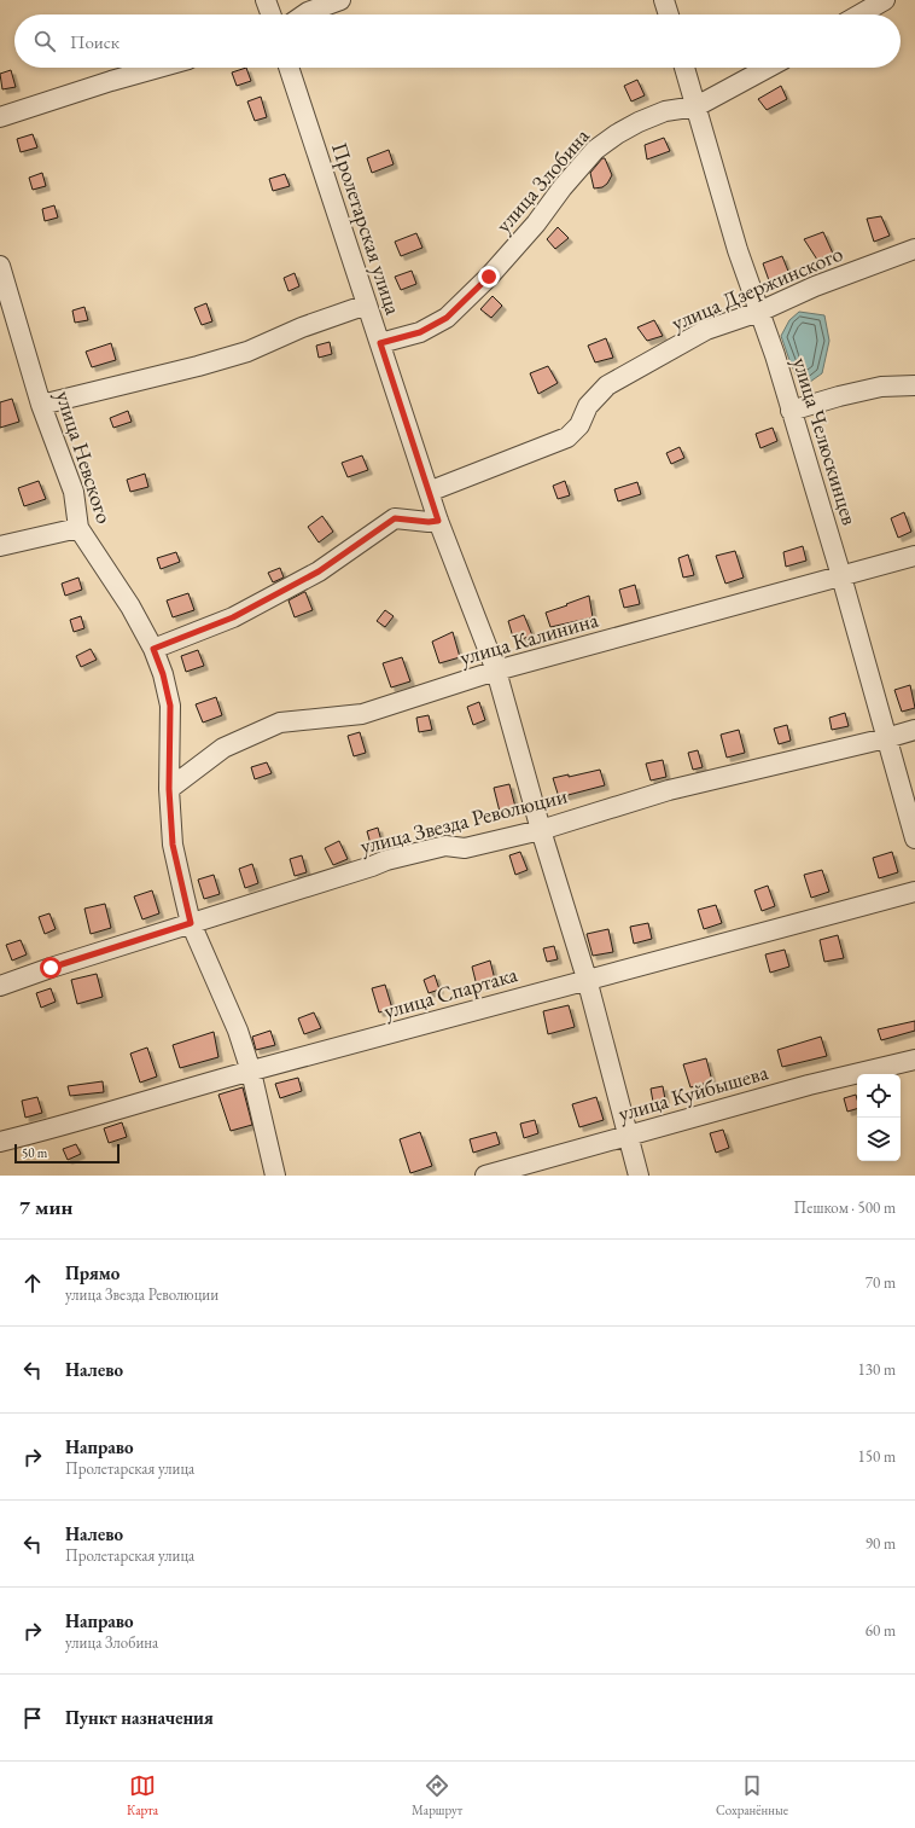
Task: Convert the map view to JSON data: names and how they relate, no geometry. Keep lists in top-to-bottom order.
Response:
{
  "streets": {
    "street": [
      "улица Злобина",
      "Пролетарская улица",
      "улица Дзержинского",
      "улица Челюскинцев",
      "улица Невского",
      "улица Калинина",
      "улица Звезда Революции",
      "улица Спартака",
      "улица Куйбышева"
    ]
  },
  "crossings": [
    ["улица Злобина", "Пролетарская улица"],
    ["улица Злобина", "улица Челюскинцев"],
    ["Пролетарская улица", "улица Дзержинского"],
    ["Пролетарская улица", "улица Калинина"],
    ["Пролетарская улица", "улица Звезда Революции"],
    ["Пролетарская улица", "улица Спартака"],
    ["Пролетарская улица", "улица Куйбышева"],
    ["улица Дзержинского", "улица Челюскинцев"],
    ["улица Челюскинцев", "улица Калинина"],
    ["улица Челюскинцев", "улица Звезда Революции"],
    ["улица Невского", "улица Калинина"],
    ["улица Невского", "улица Звезда Революции"],
    ["улица Невского", "улица Спартака"]
  ],
  "scale_bar": "50 m",
  "page": {
    "search": "Поиск",
    "scale": "50 m",
    "heading": ["7 мин", "Пешком · 500 m"],
    "list": [
      ["Прямо", "улица Звезда Революции", "70 m"],
      ["Налево", "130 m"],
      ["Направо", "Пролетарская улица", "150 m"],
      ["Налево", "Пролетарская улица", "90 m"],
      ["Направо", "улица Злобина", "60 m"],
      "Пункт назначения"
    ],
    "nav": ["Карта", "Маршрут", "Сохранённые"]
  }
}
